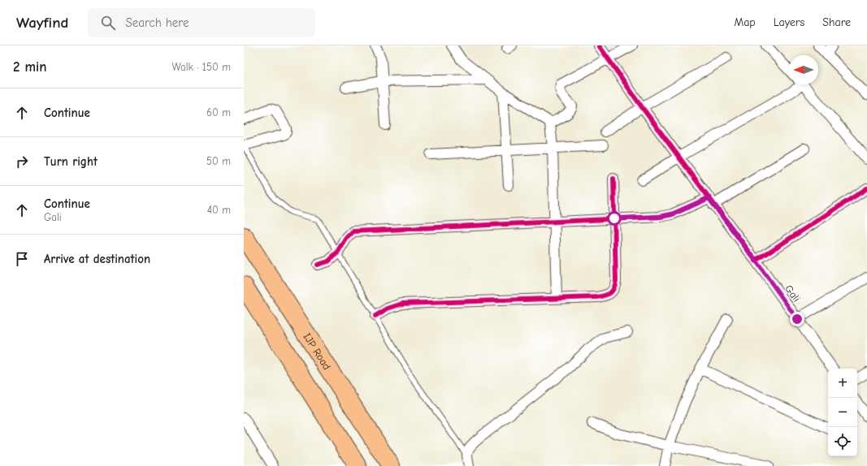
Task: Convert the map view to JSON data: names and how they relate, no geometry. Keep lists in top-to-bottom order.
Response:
{
  "streets": {
    "highway": ["IJP Road"],
    "street": ["Gali"]
  },
  "north": "left",
  "page": {
    "header": "Wayfind",
    "search": "Search here",
    "nav": ["Map", "Layers", "Share"],
    "heading": ["2 min", "Walk · 150 m"],
    "list": [
      ["Continue", "60 m"],
      ["Turn right", "50 m"],
      ["Continue", "Gali", "40 m"],
      "Arrive at destination"
    ],
    "map_buttons": ["+", "−"]
  }
}
